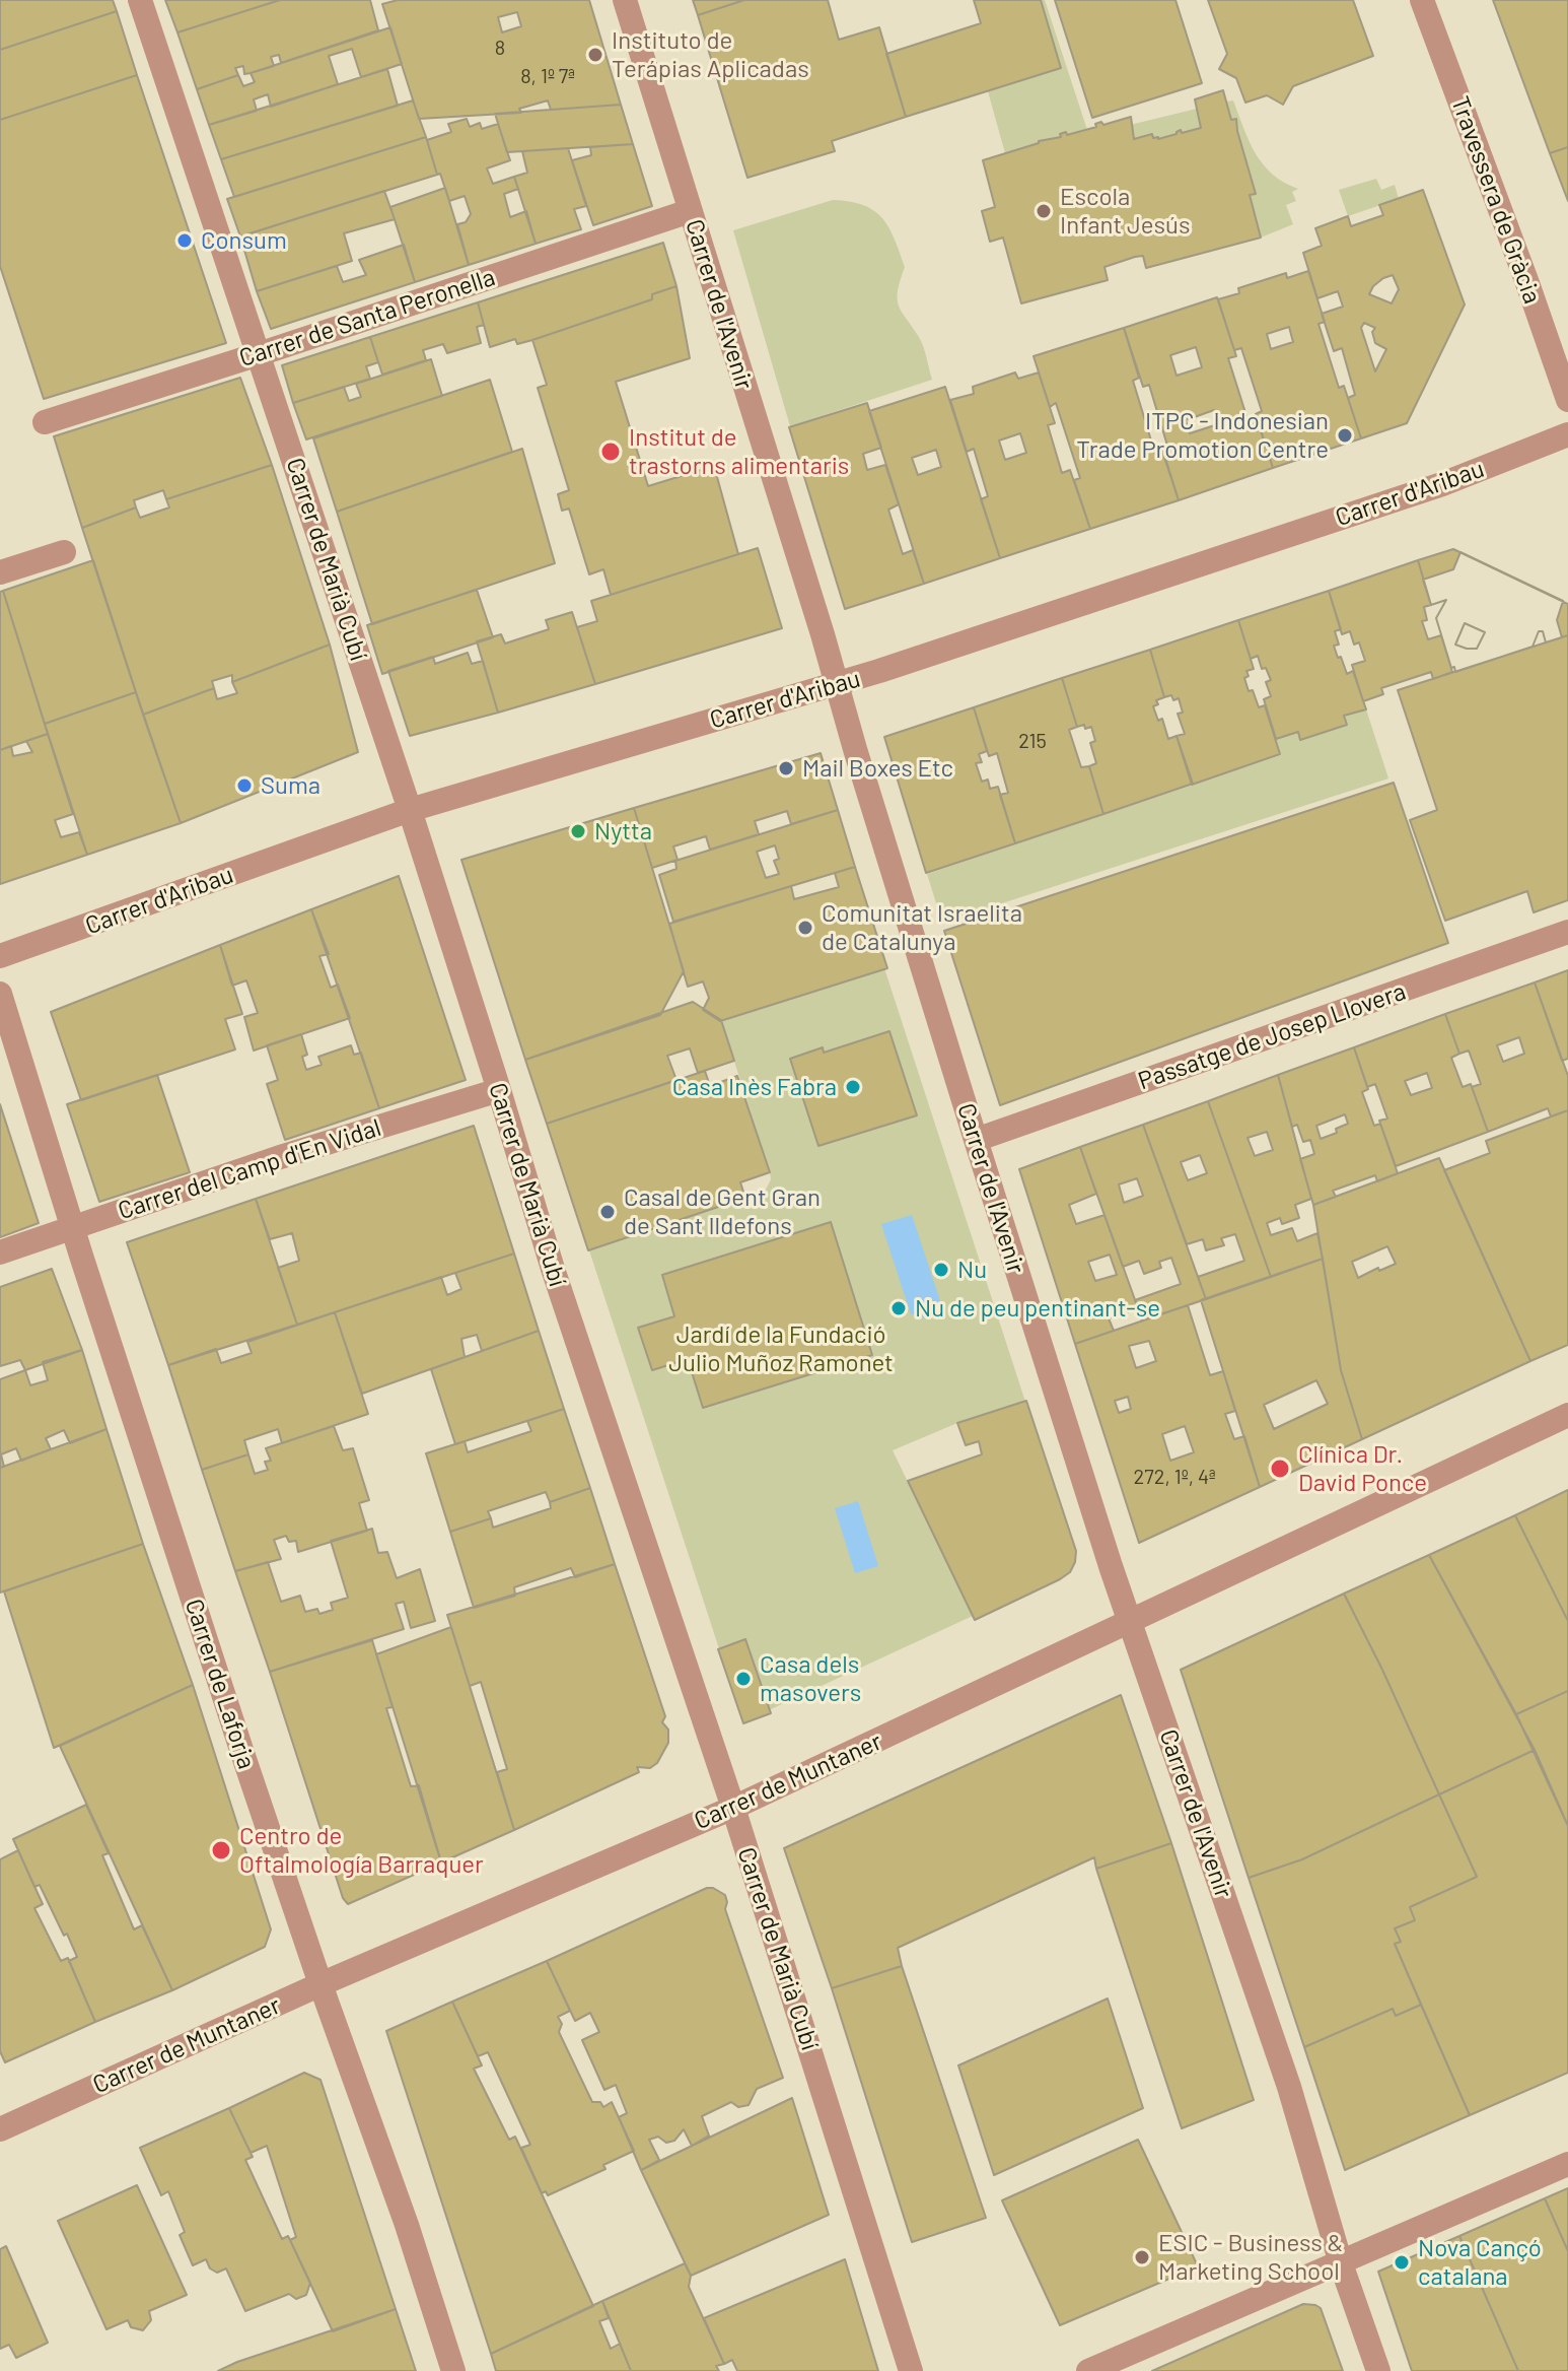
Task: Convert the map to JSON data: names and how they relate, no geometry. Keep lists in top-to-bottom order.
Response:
{
  "streets": {
    "street": [
      "Travessera de Gràcia",
      "Carrer de l'Avenir",
      "Carrer de Santa Peronella",
      "Carrer d'Aribau",
      "Carrer de Marià Cubí",
      "Passatge de Josep Llovera",
      "Carrer del Camp d'En Vidal",
      "Carrer de Laforja",
      "Carrer de Muntaner"
    ]
  },
  "crossings": [
    ["Carrer de l'Avenir", "Carrer de Santa Peronella"],
    ["Carrer de l'Avenir", "Carrer d'Aribau"],
    ["Carrer de l'Avenir", "Passatge de Josep Llovera"],
    ["Carrer de l'Avenir", "Carrer de Muntaner"],
    ["Carrer de Santa Peronella", "Carrer de Marià Cubí"],
    ["Carrer d'Aribau", "Carrer de Marià Cubí"],
    ["Carrer de Marià Cubí", "Carrer del Camp d'En Vidal"],
    ["Carrer de Marià Cubí", "Carrer de Muntaner"],
    ["Carrer del Camp d'En Vidal", "Carrer de Laforja"],
    ["Carrer de Laforja", "Carrer de Muntaner"]
  ],
  "parks": ["Jardí de la Fundació Julio Muñoz Ramonet"],
  "places": [
    "Instituto de Terápias Aplicadas",
    "Escola Infant Jesús",
    "Consum",
    "ITPC - Indonesian Trade Promotion Centre",
    "Institut de trastorns alimentaris",
    "Mail Boxes Etc",
    "Suma",
    "Nytta",
    "Comunitat Israelita de Catalunya",
    "Casa Inès Fabra",
    "Casal de Gent Gran de Sant Ildefons",
    "Nu",
    "Nu de peu pentinant-se",
    "Clínica Dr. David Ponce",
    "Casa dels masovers",
    "Centro de Oftalmología Barraquer",
    "ESIC - Business & Marketing School",
    "Nova Cançó catalana"
  ],
  "house_numbers": [
    "8",
    "8, 1º 7ª",
    "215",
    "272, 1º, 4ª"
  ]
}
